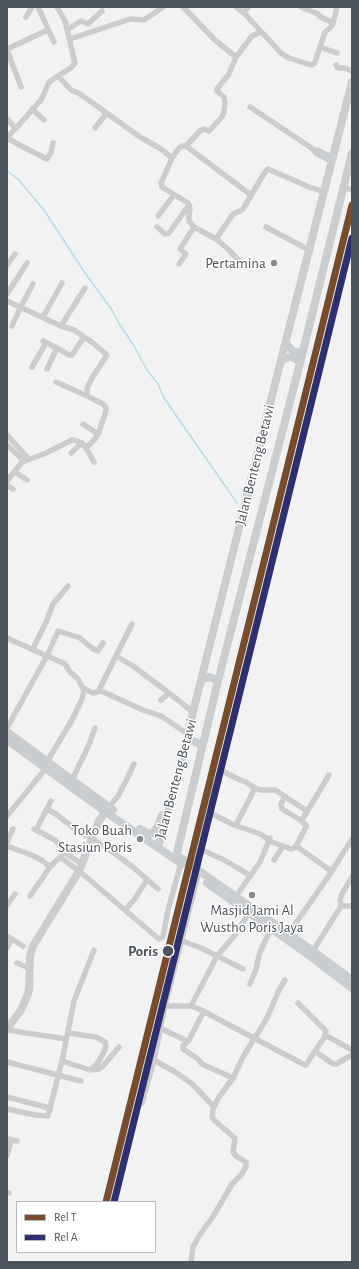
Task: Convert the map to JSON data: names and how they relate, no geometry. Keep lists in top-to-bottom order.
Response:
{
  "streets": {
    "main road": ["Jalan Benteng Betawi"]
  },
  "places": [
    "Pertamina",
    "Toko Buah Stasiun Poris",
    "Masjid Jami Al Wustho Poris Jaya",
    "Poris"
  ],
  "lines": ["rail line T", "rail line A"],
  "legend": ["Rel T", "Rel A"]
}
